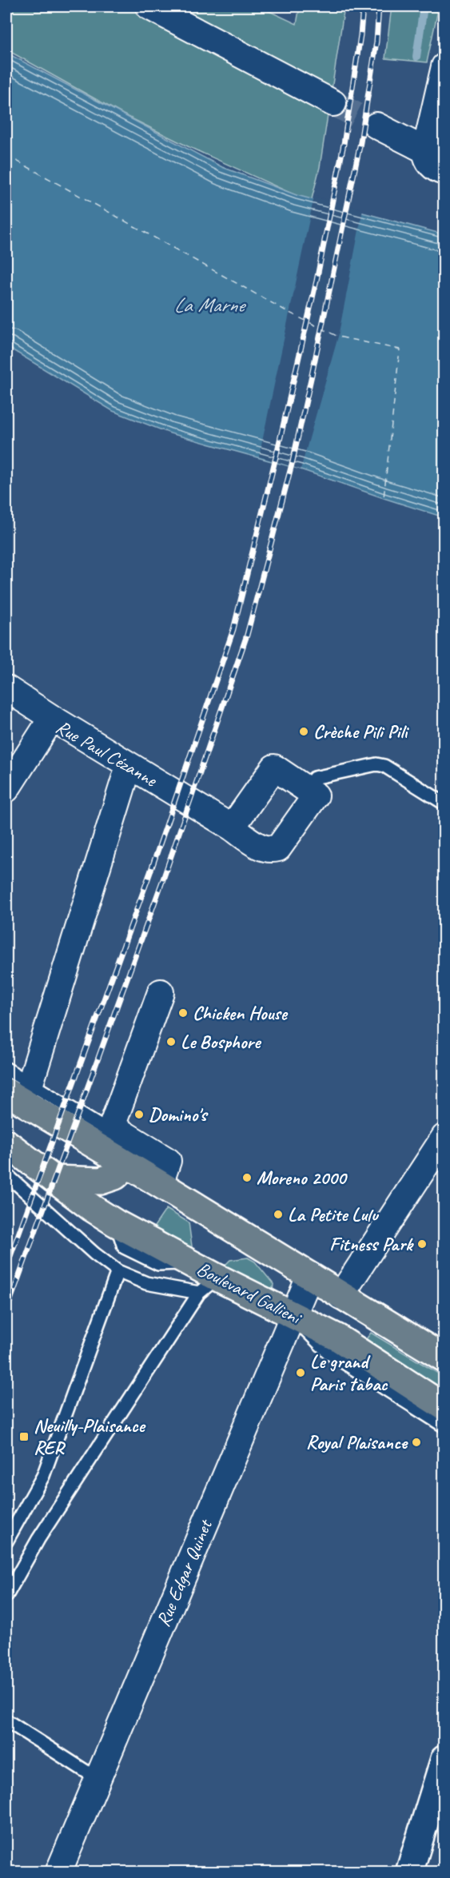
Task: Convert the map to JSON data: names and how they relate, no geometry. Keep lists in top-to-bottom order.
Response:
{
  "streets": {
    "main road": ["Boulevard Gallieni"],
    "street": ["Rue Paul Cézanne", "Rue Edgar Quinet"]
  },
  "crossings": [
    ["Boulevard Gallieni", "Rue Edgar Quinet"]
  ],
  "water": ["La Marne"],
  "places": {
    "other": [
      "Crèche Pili Pili",
      "Chicken House",
      "Le Bosphore",
      "Domino's",
      "Moreno 2000",
      "La Petite Lulu",
      "Fitness Park",
      "Le grand Paris tabac",
      "Royal Plaisance"
    ],
    "transit": ["Neuilly-Plaisance RER"]
  }
}
